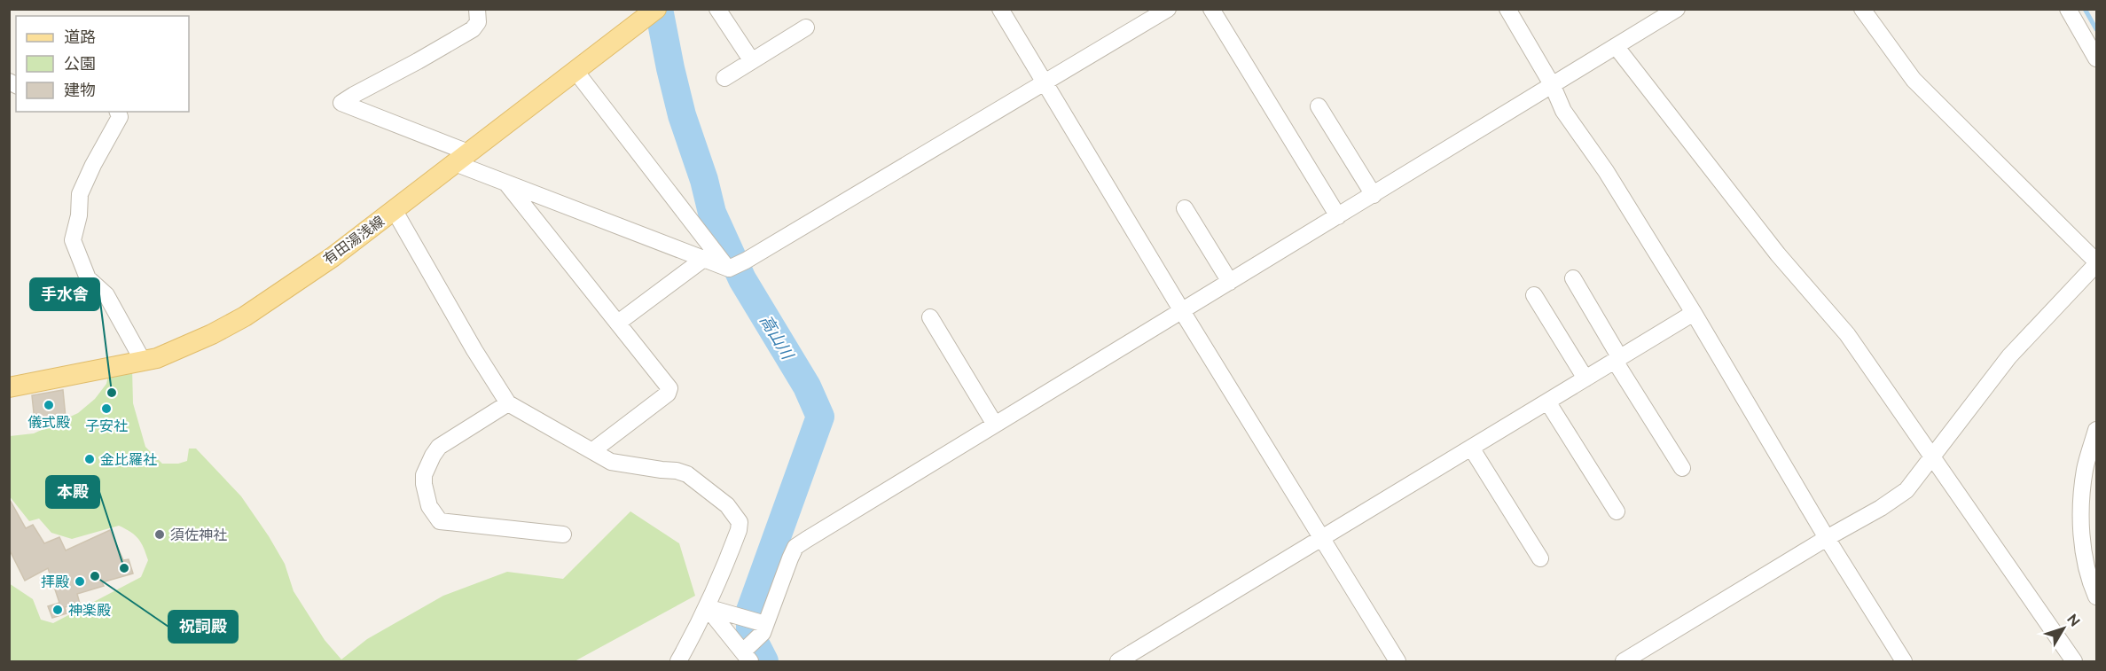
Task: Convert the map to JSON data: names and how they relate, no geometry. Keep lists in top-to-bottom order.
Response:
{
  "streets": {
    "main road": ["有田湯浅線"]
  },
  "water": ["高山川"],
  "places": [
    "手水舎",
    "儀式殿",
    "子安社",
    "金比羅社",
    "須佐神社",
    "本殿",
    "祝詞殿",
    "拝殿",
    "神楽殿"
  ],
  "legend": ["道路", "公園", "建物"],
  "north": "top right"
}
